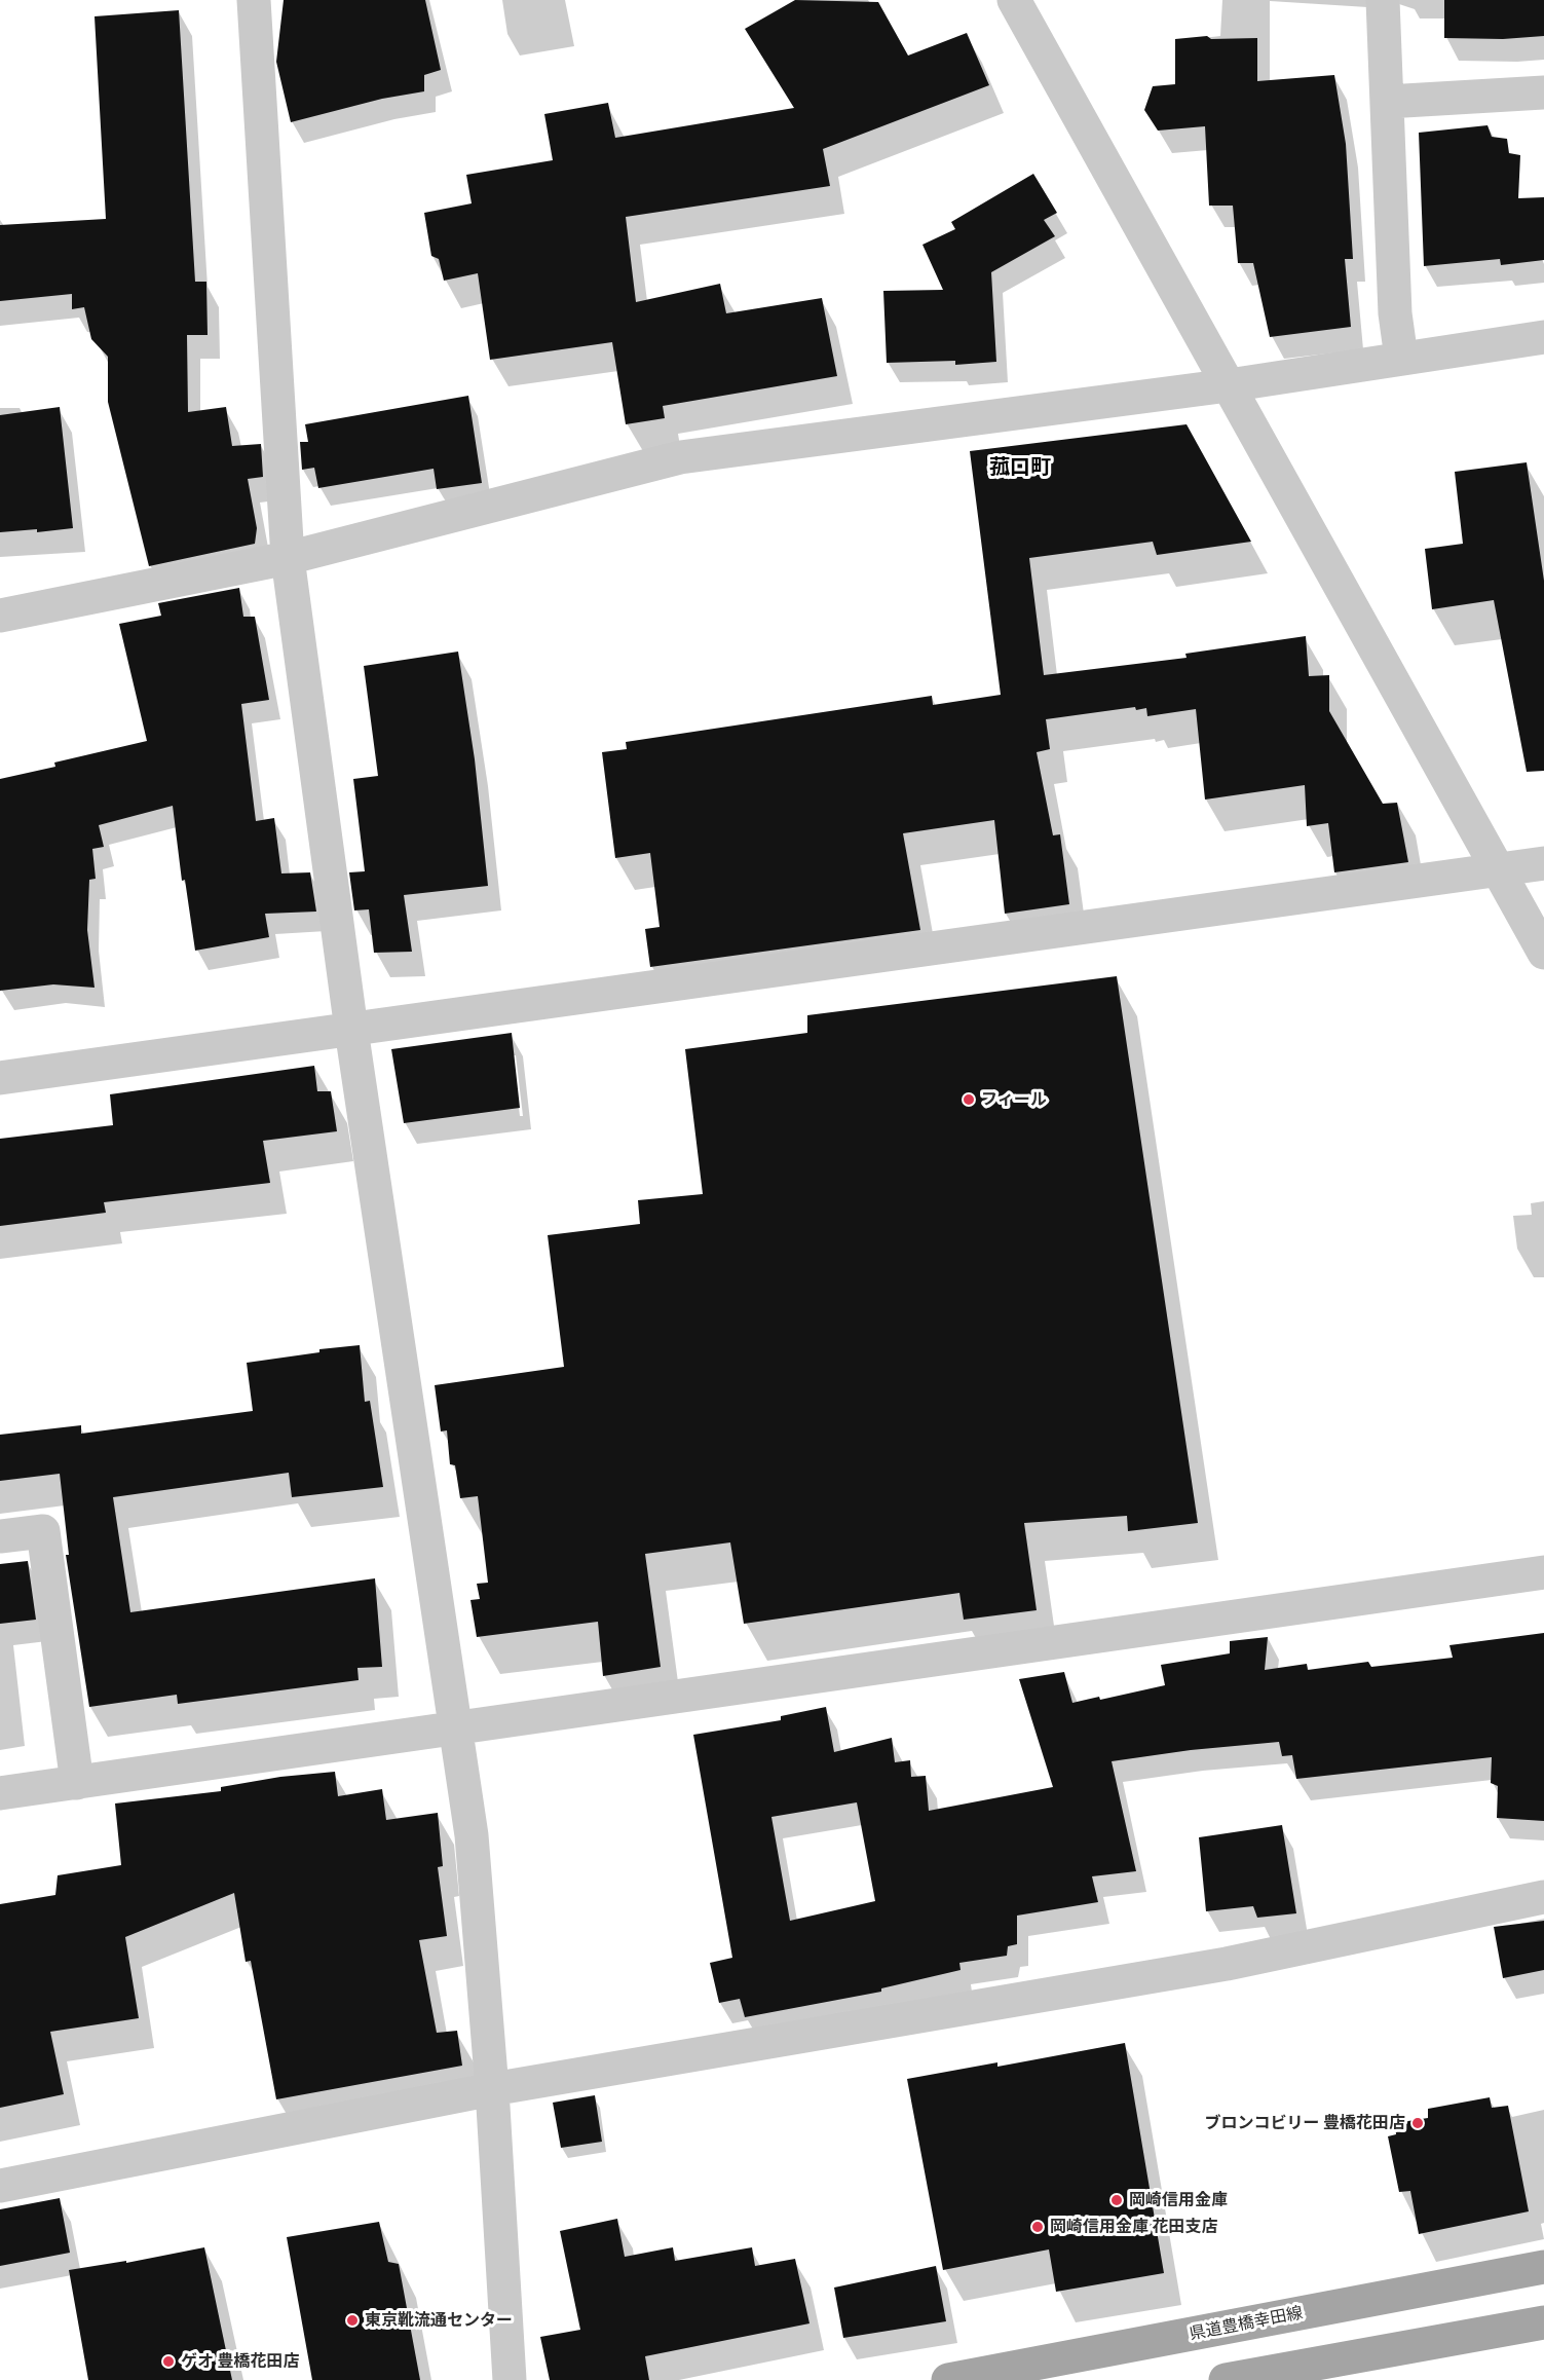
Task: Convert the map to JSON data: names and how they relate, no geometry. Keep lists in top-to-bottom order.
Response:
{
  "streets": {
    "main road": ["県道豊橋幸田線"]
  },
  "districts": ["菰口町"],
  "places": [
    "フィール",
    "ブロンコビリー 豊橋花田店",
    "岡崎信用金庫",
    "岡崎信用金庫 花田支店",
    "東京靴流通センター",
    "ゲオ 豊橋花田店"
  ]
}
